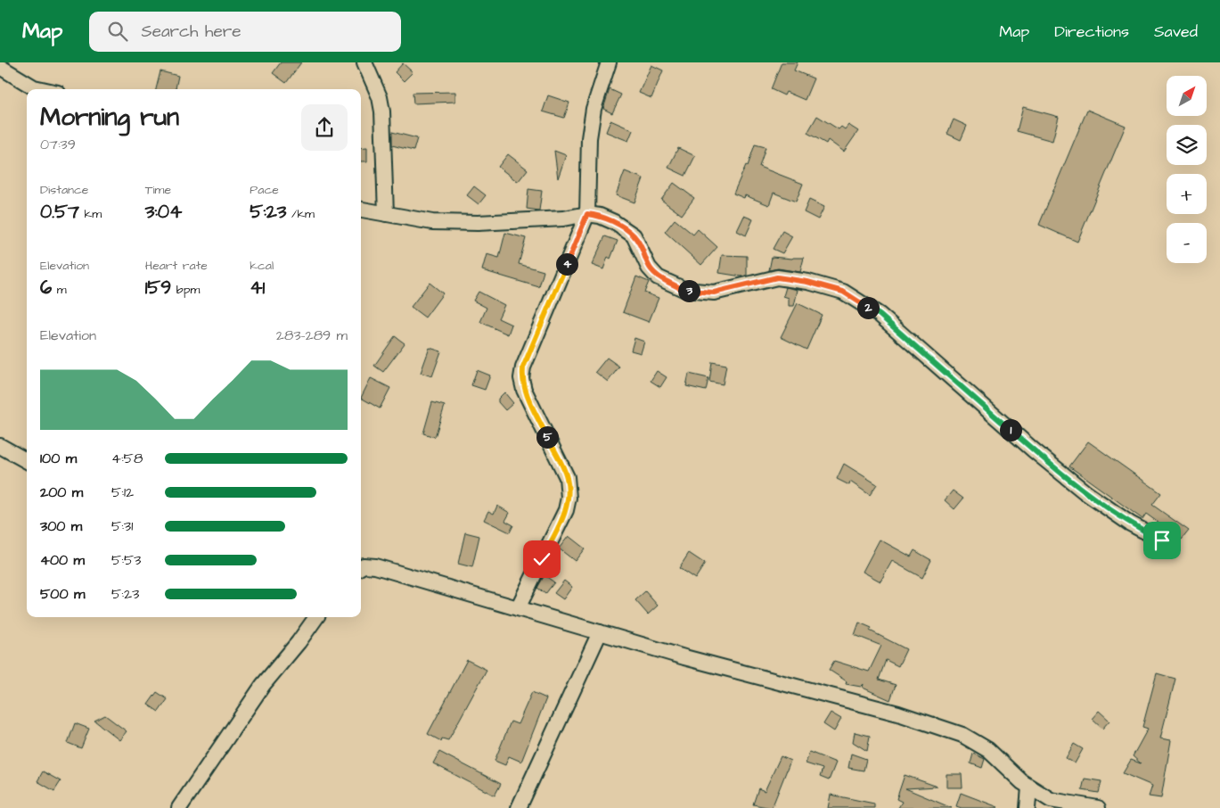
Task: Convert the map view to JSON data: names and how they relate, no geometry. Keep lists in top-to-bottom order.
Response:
{
  "north": "top right",
  "page": {
    "header": "Map",
    "search": "Search here",
    "nav": ["Map", "Directions", "Saved"],
    "map_buttons": ["+", "−"],
    "heading": ["Morning run", "07:39"],
    "stats": [
      ["Distance", "0.57 km"],
      ["Time", "3:04"],
      ["Pace", "5:23 /km"],
      ["Elevation", "6 m"],
      ["Heart rate", "159 bpm"],
      ["kcal", "41"]
    ],
    "pins": [
      "4",
      "3",
      "2",
      "1",
      "5"
    ],
    "chart": ["Elevation", "283–289 m"],
    "list": [
      {
        "name": "100 m",
        "note": "4:58"
      },
      {
        "name": "200 m",
        "note": "5:12"
      },
      {
        "name": "300 m",
        "note": "5:31"
      },
      {
        "name": "400 m",
        "note": "5:53"
      },
      {
        "name": "500 m",
        "note": "5:23"
      }
    ]
  }
}
